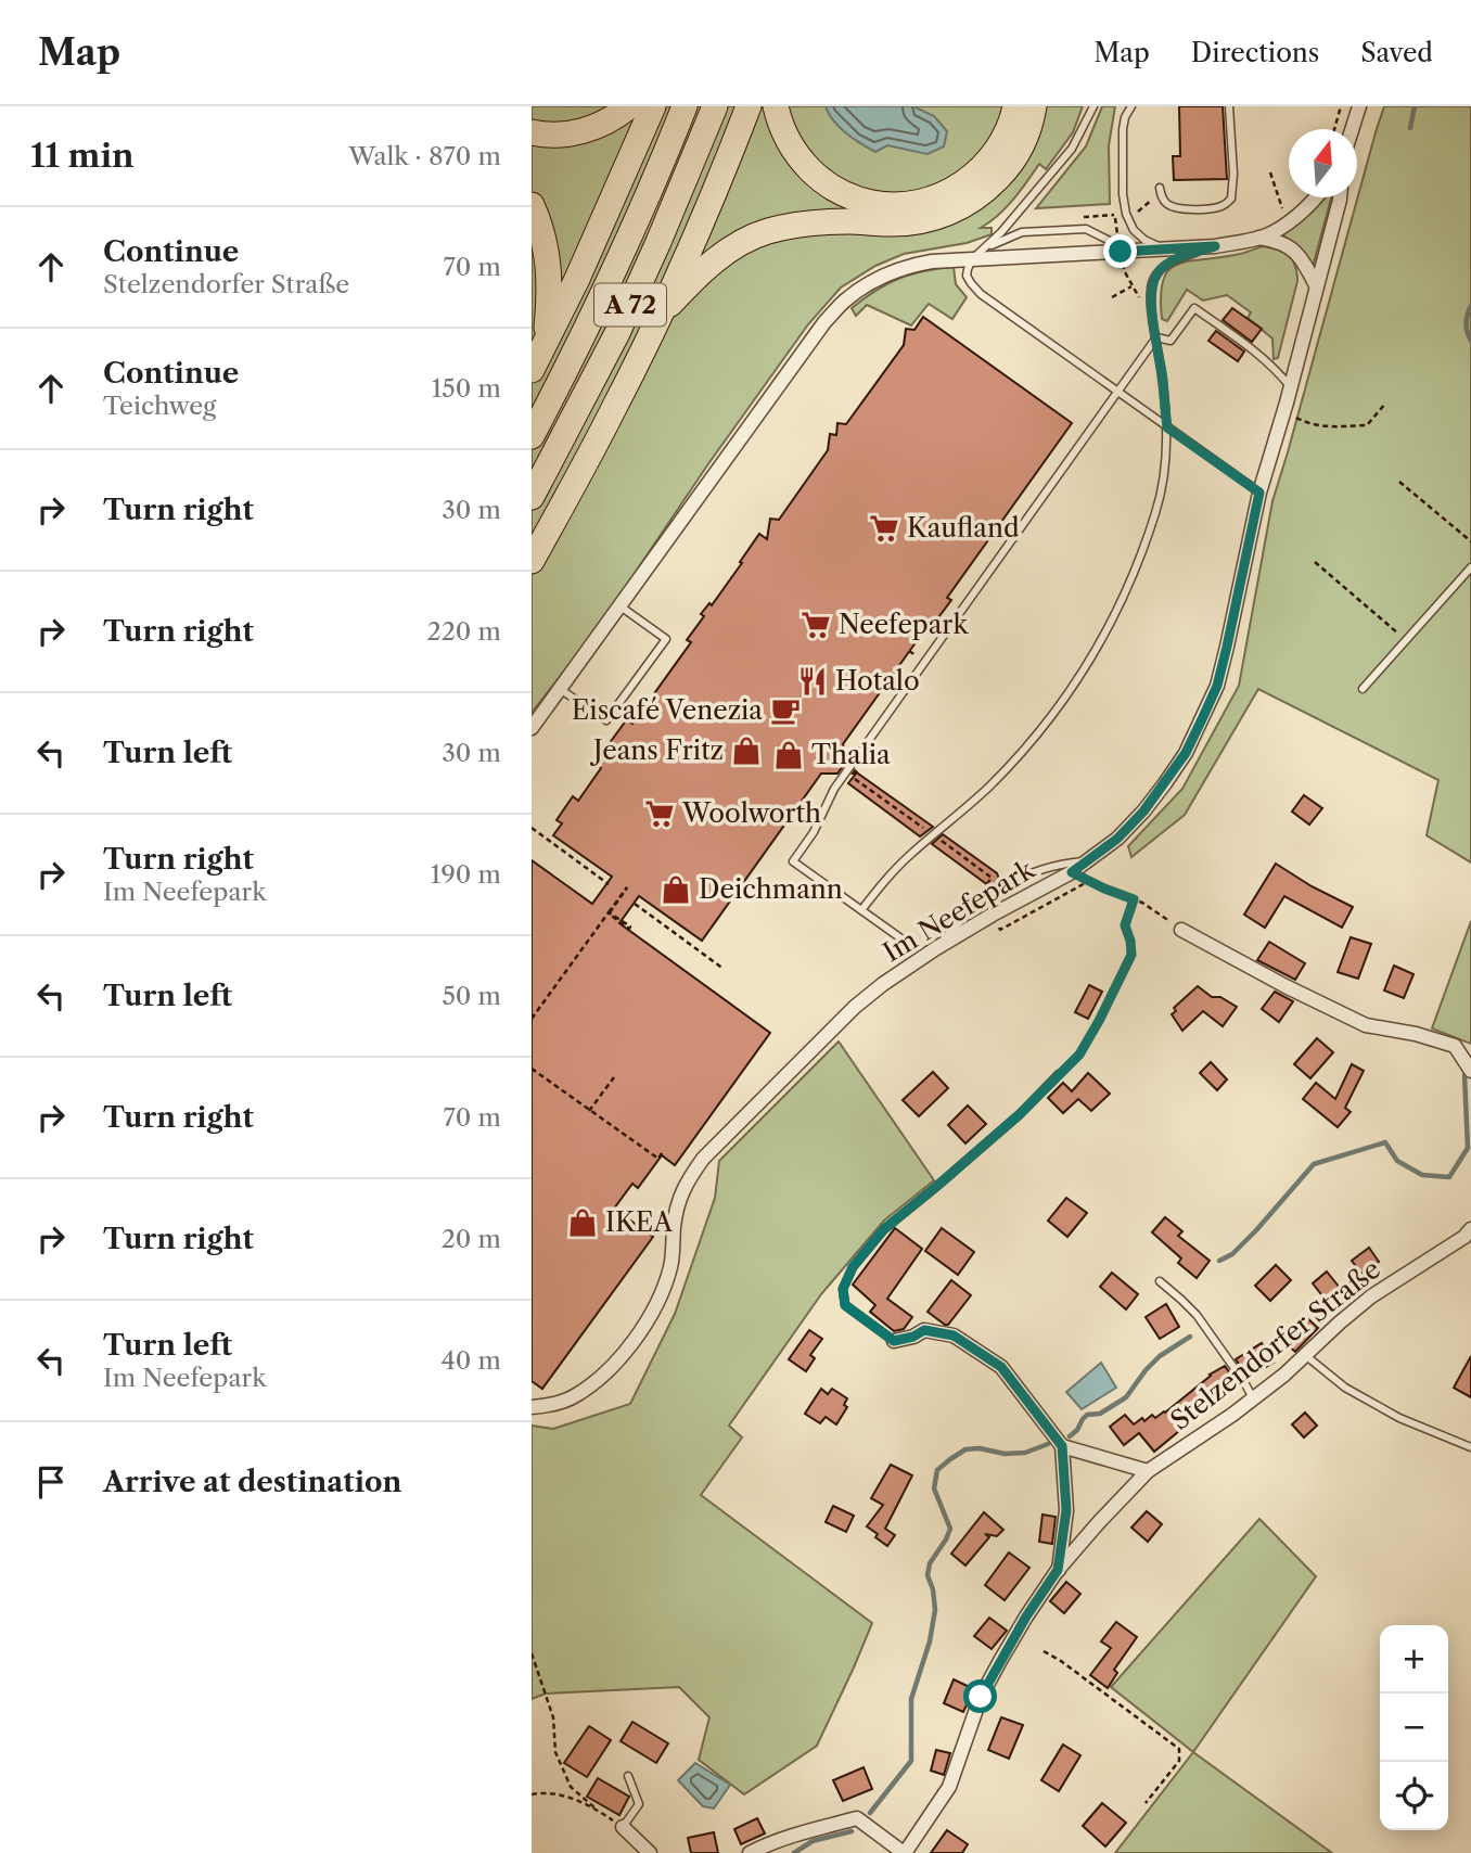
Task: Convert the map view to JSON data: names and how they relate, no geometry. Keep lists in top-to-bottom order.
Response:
{
  "streets": {
    "highway": ["A 72"],
    "street": ["Im Neefepark", "Stelzendorfer Straße"]
  },
  "places": {
    "supermarket": ["Kaufland", "Neefepark", "Woolworth"],
    "restaurant": ["Hotalo"],
    "cafe": ["Eiscafé Venezia"],
    "shop": [
      "Jeans Fritz",
      "Thalia",
      "Deichmann",
      "IKEA"
    ]
  },
  "north": "top",
  "page": {
    "header": "Map",
    "nav": ["Map", "Directions", "Saved"],
    "heading": ["11 min", "Walk · 870 m"],
    "list": [
      ["Continue", "Stelzendorfer Straße", "70 m"],
      ["Continue", "Teichweg", "150 m"],
      ["Turn right", "30 m"],
      ["Turn right", "220 m"],
      ["Turn left", "30 m"],
      ["Turn right", "Im Neefepark", "190 m"],
      ["Turn left", "50 m"],
      ["Turn right", "70 m"],
      ["Turn right", "20 m"],
      ["Turn left", "Im Neefepark", "40 m"],
      "Arrive at destination"
    ],
    "map_buttons": ["+", "−"]
  }
}
